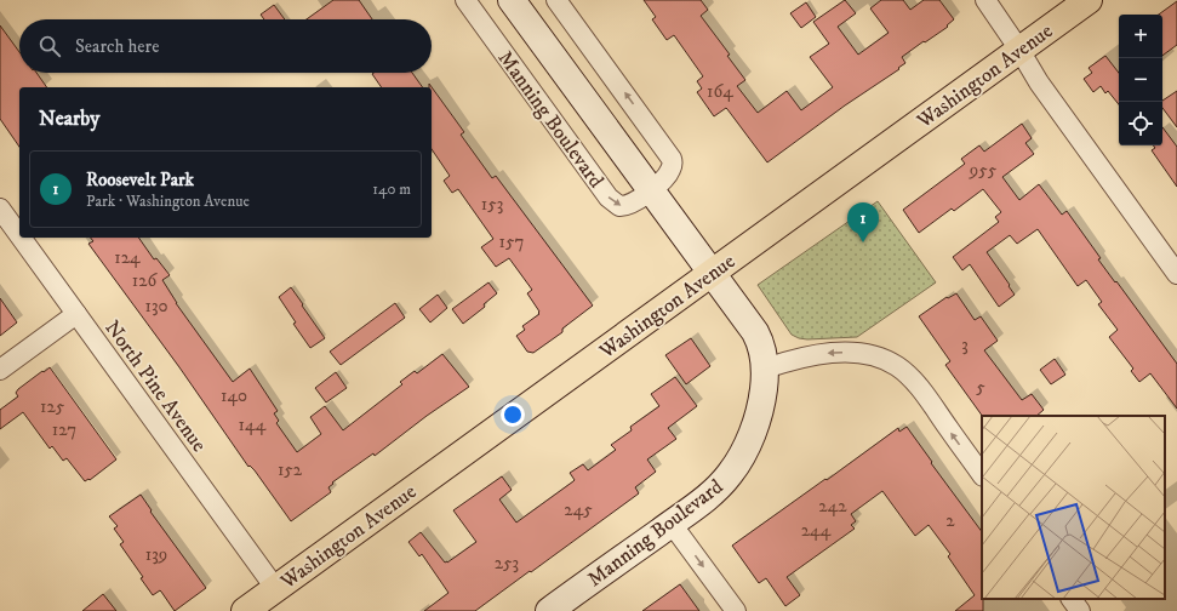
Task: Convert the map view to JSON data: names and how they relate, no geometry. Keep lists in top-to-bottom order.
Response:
{
  "streets": {
    "main road": ["Washington Avenue"],
    "street": ["Manning Boulevard", "North Pine Avenue"]
  },
  "crossings": [
    ["Washington Avenue", "Manning Boulevard"],
    ["Washington Avenue", "North Pine Avenue"]
  ],
  "house_numbers": [
    "164",
    "955",
    "153",
    "157",
    "124",
    "126",
    "130",
    "3",
    "5",
    "140",
    "125",
    "144",
    "127",
    "152",
    "242",
    "245",
    "2",
    "244",
    "139",
    "253"
  ],
  "page": {
    "map_buttons": ["+", "−"],
    "search": "Search here",
    "heading": "Nearby",
    "list": [
      {
        "mark": "1",
        "name": "Roosevelt Park",
        "note": "Park · Washington Avenue",
        "value": "140 m"
      }
    ],
    "pins": "1"
  }
}
